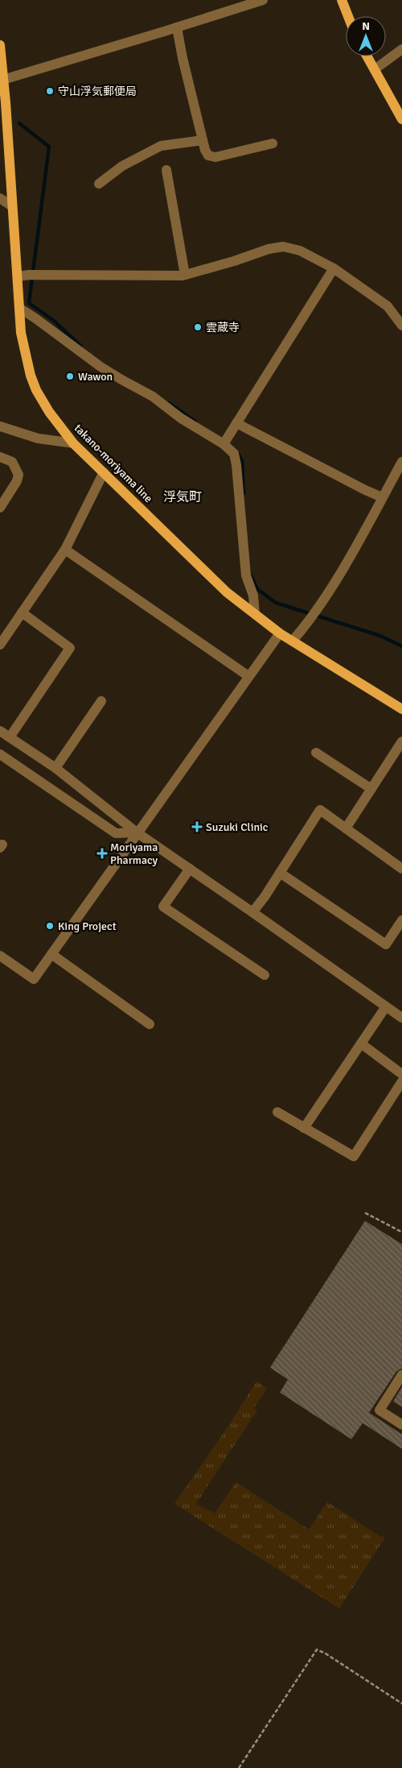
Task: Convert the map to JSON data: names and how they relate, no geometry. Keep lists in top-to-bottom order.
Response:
{
  "streets": {
    "main road": ["takano-moriyama line"]
  },
  "districts": ["浮気町"],
  "places": {
    "other": [
      "守山浮気郵便局",
      "雲蔵寺",
      "Wawon",
      "King Project"
    ],
    "health": ["Suzuki Clinic", "Moriyama Pharmacy"]
  },
  "north": "top"
}
